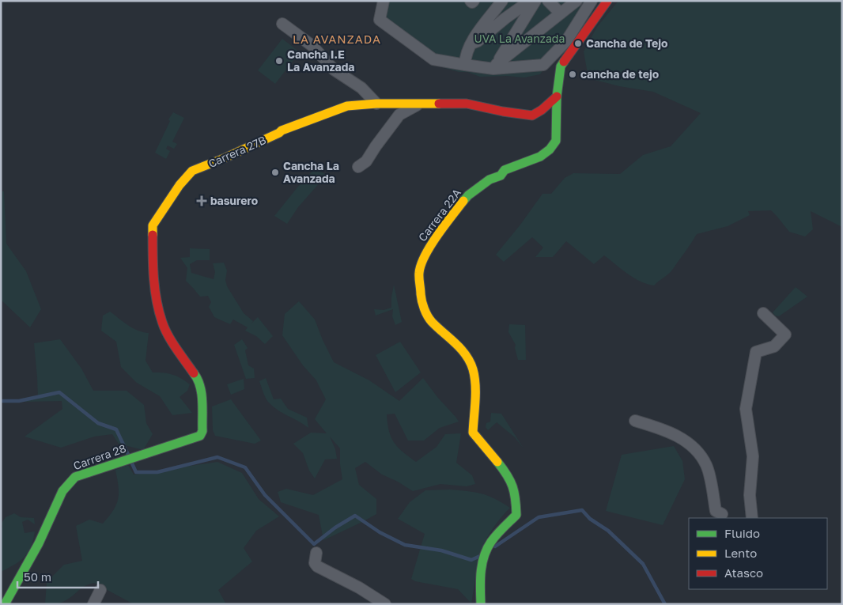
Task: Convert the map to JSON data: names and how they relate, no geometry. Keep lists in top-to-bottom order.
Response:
{
  "streets": {
    "street": ["Carrera 27B", "Carrera 22A", "Carrera 28"]
  },
  "crossings": [
    ["Carrera 27B", "Carrera 22A"],
    ["Carrera 27B", "Carrera 28"]
  ],
  "districts": ["LA AVANZADA"],
  "parks": ["UVA La Avanzada"],
  "places": {
    "other": [
      "Cancha de Tejo",
      "Cancha I.E La Avanzada",
      "cancha de tejo",
      "Cancha La Avanzada"
    ],
    "health": ["basurero"]
  },
  "legend": ["Fluido", "Lento", "Atasco"],
  "scale_bar": "50 m"
}
